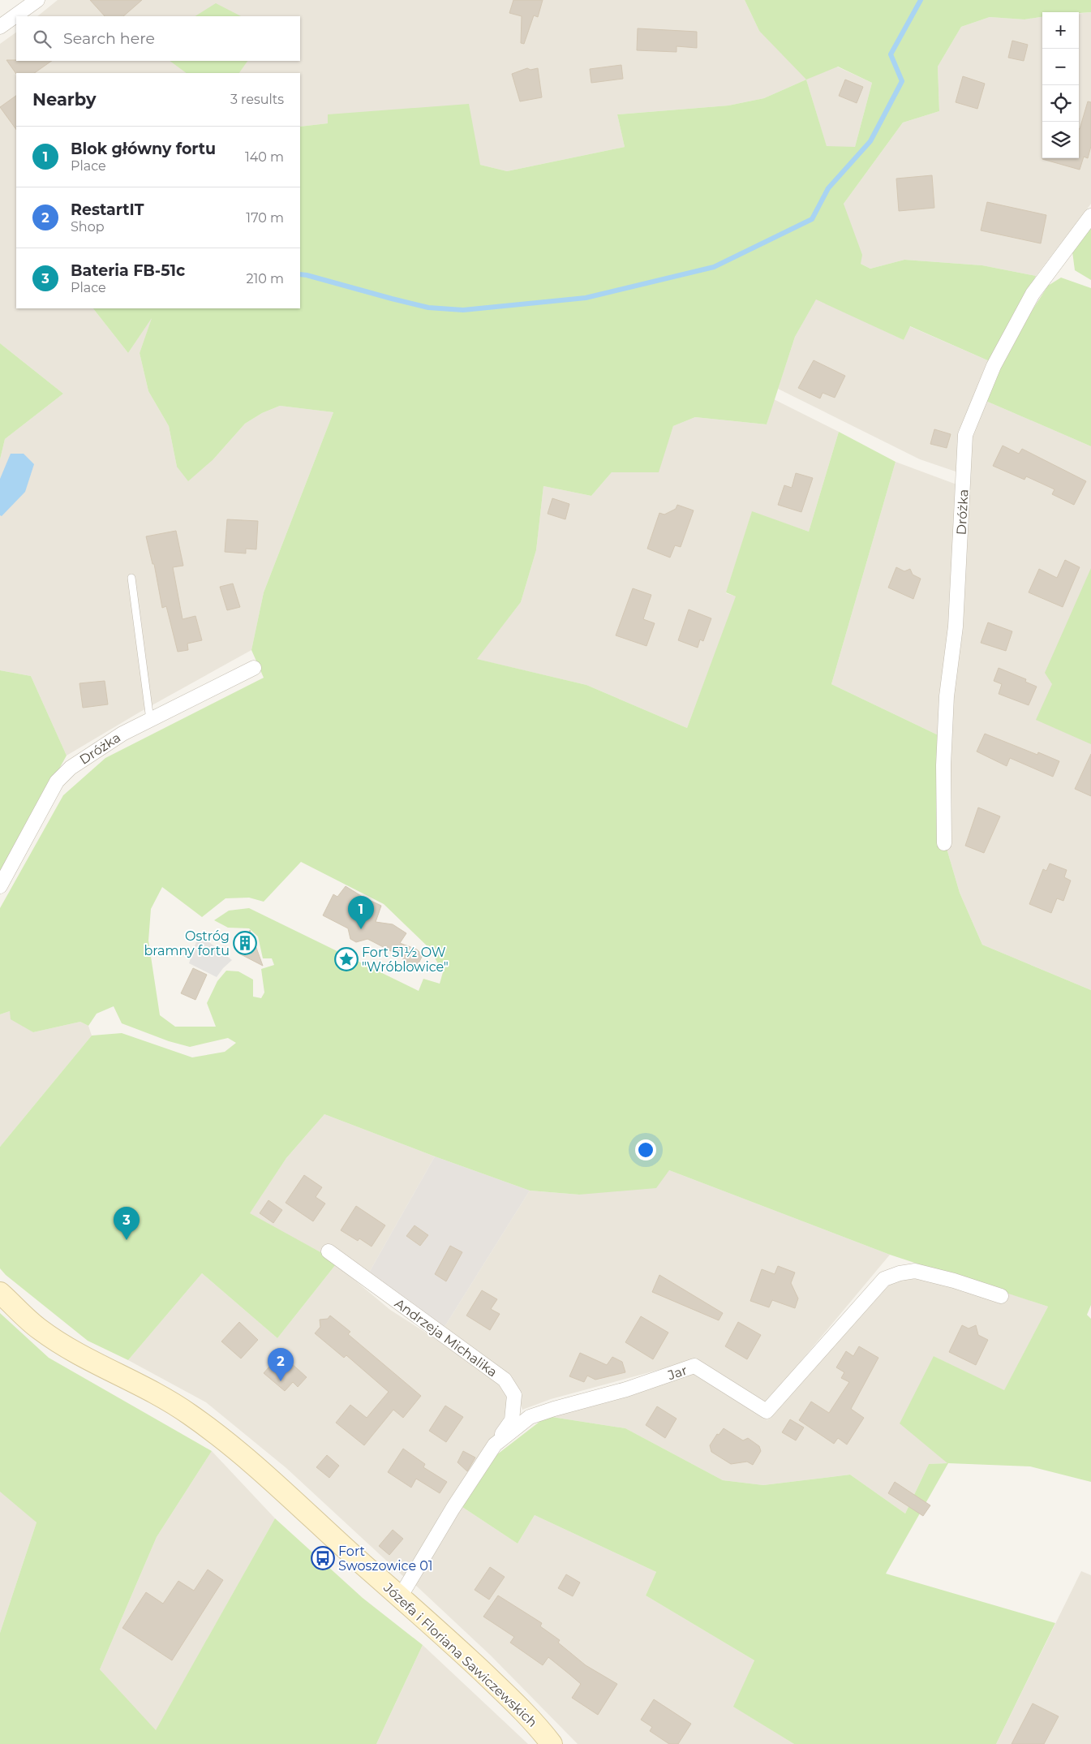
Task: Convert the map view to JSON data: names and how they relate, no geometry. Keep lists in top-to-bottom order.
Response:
{
  "streets": {
    "street": [
      "Dróżka",
      "Andrzeja Michalika",
      "Jar",
      "Józefa i Floriana Sawiczewskich"
    ]
  },
  "crossings": [
    ["Andrzeja Michalika", "Jar"],
    ["Jar", "Józefa i Floriana Sawiczewskich"]
  ],
  "places": {
    "building": ["Ostróg bramny fortu"],
    "place": ["Fort 51½ OW \"Wróblowice\""],
    "bus stop": ["Fort Swoszowice 01"]
  },
  "page": {
    "map_buttons": ["+", "−"],
    "search": "Search here",
    "heading": ["Nearby", "3 results"],
    "list": [
      {
        "mark": "1",
        "name": "Blok główny fortu",
        "note": "Place",
        "value": "140 m"
      },
      {
        "mark": "2",
        "name": "RestartIT",
        "note": "Shop",
        "value": "170 m"
      },
      {
        "mark": "3",
        "name": "Bateria FB-51c",
        "note": "Place",
        "value": "210 m"
      }
    ],
    "pins": ["1", "3", "2"]
  }
}
